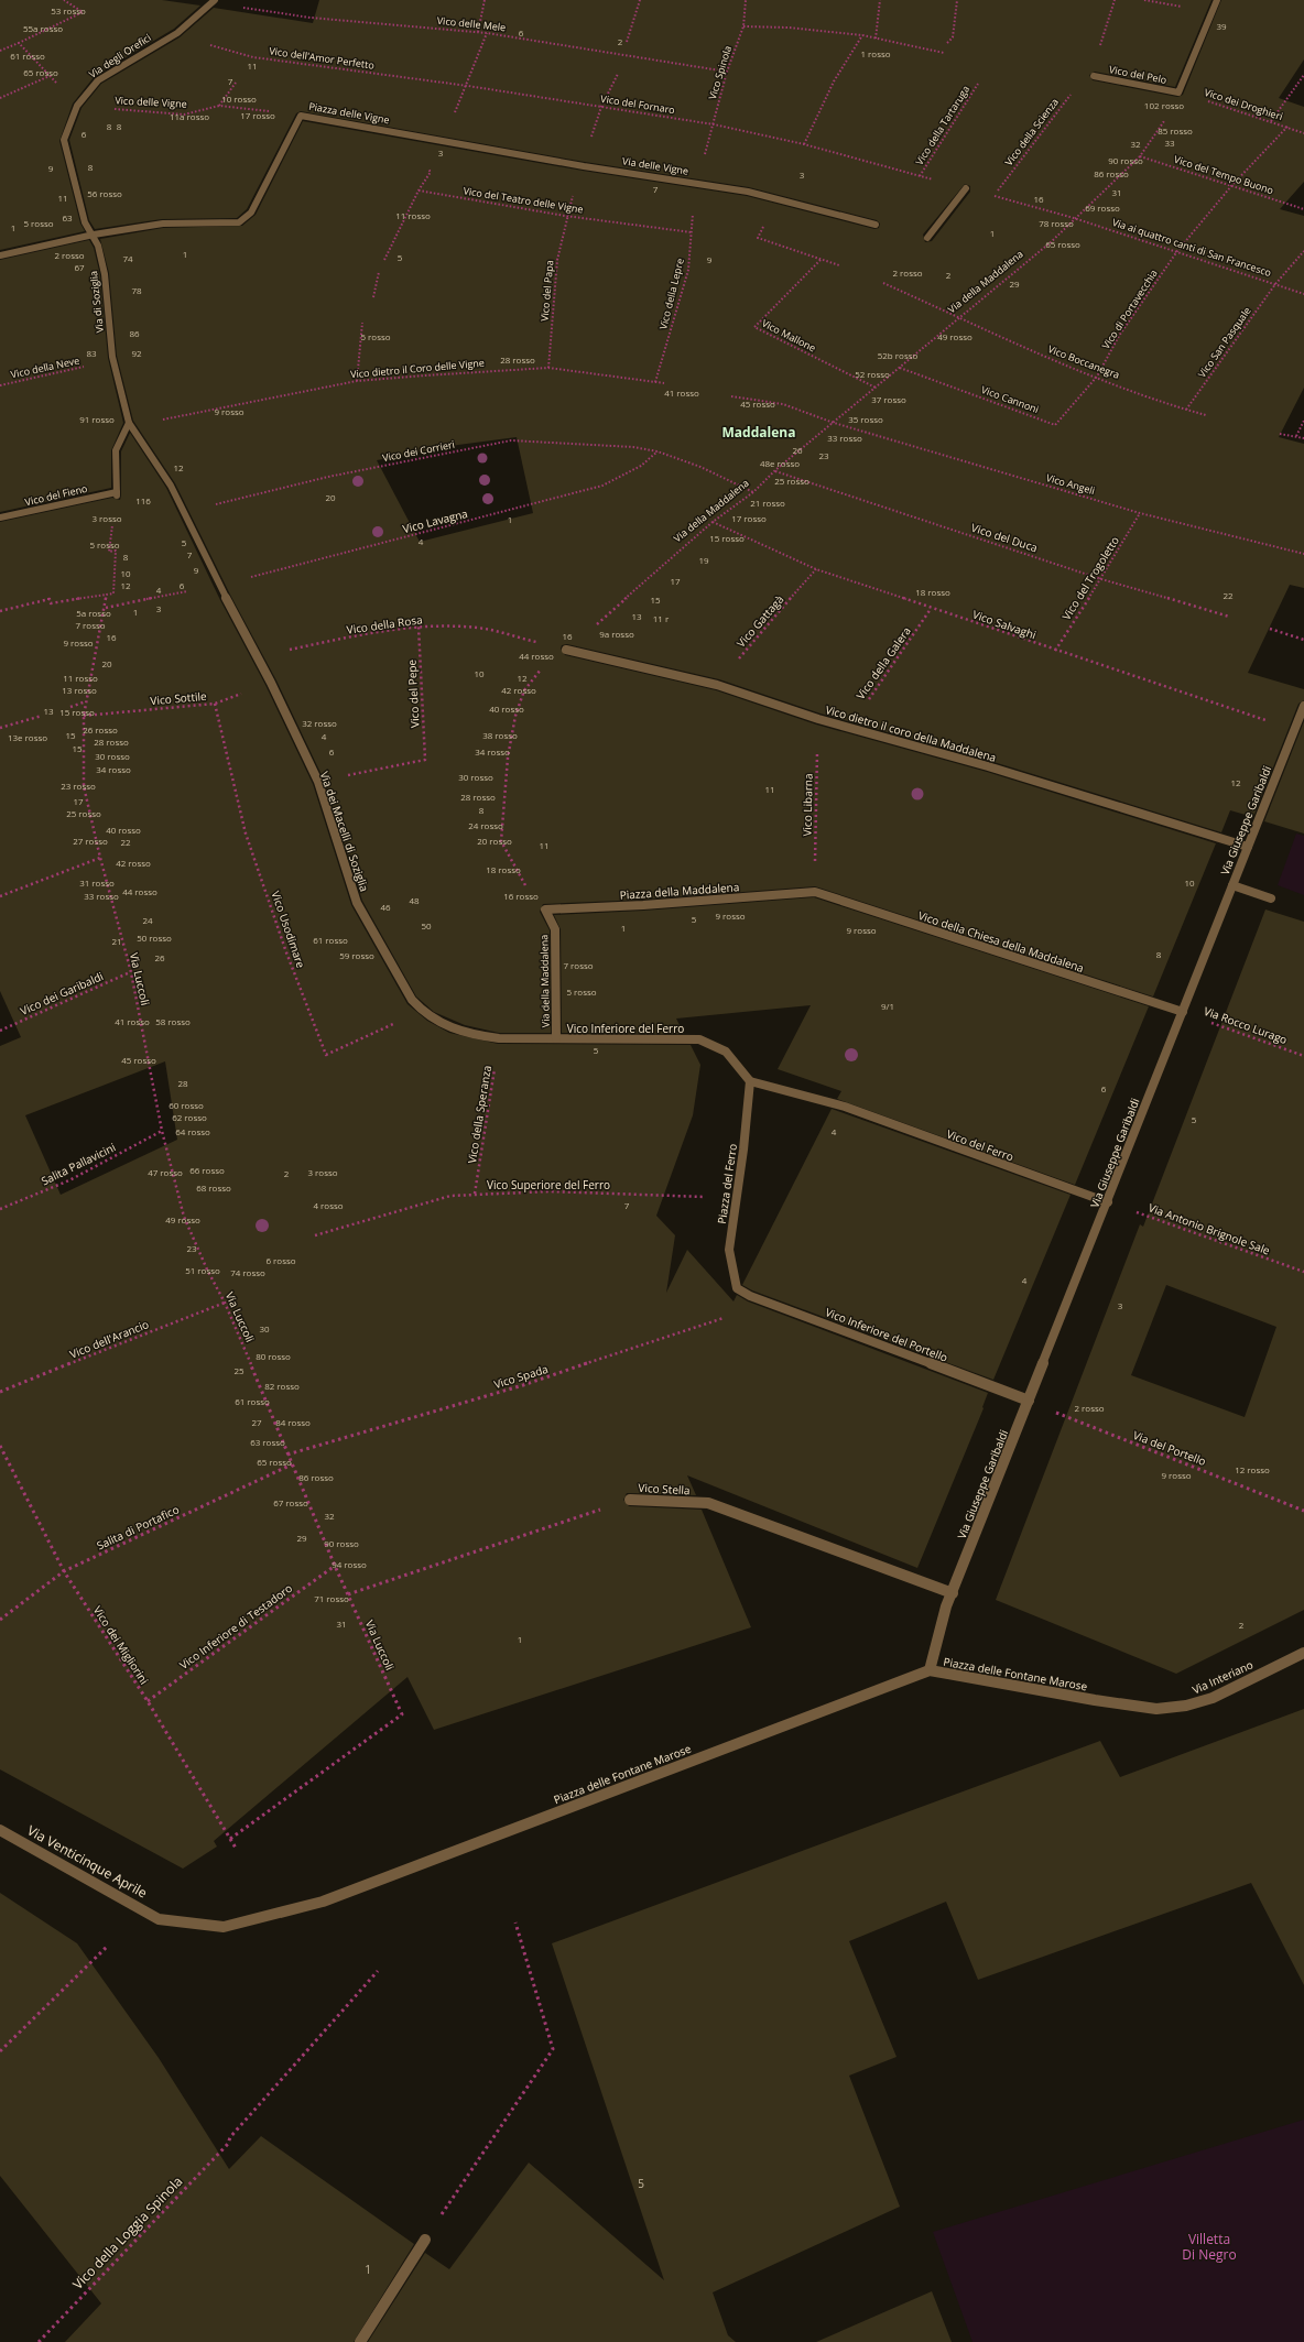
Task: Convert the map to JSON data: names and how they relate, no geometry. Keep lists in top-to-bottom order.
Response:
{
  "streets": {
    "street": [
      "Via degli Orefici",
      "Vico del Pelo",
      "Piazza delle Vigne",
      "Via delle Vigne",
      "Via della Maddalena",
      "Via di Soziglia",
      "Vico del Fieno",
      "Vico dietro il coro della Maddalena",
      "Via Giuseppe Garibaldi",
      "Via dei Macelli di Soziglia",
      "Piazza della Maddalena",
      "Vico della Chiesa della Maddalena",
      "Vico Inferiore del Ferro",
      "Vico del Ferro",
      "Piazza del Ferro",
      "Vico Inferiore del Portello",
      "Vico Stella",
      "Piazza delle Fontane Marose",
      "Via Interiano",
      "Via Venticinque Aprile"
    ],
    "path": [
      "Vico delle Mele",
      "Vico dell'Amor Perfetto",
      "Vico Spinola",
      "Vico delle Vigne",
      "Vico del Fornaro",
      "Vico dei Droghieri",
      "Vico della Tartaruga",
      "Vico della Scienza",
      "Vico del Tempo Buono",
      "Vico del Teatro delle Vigne",
      "Via ai quattro canti di San Francesco",
      "Vico del Papa",
      "Vico della Lepre",
      "Vico di Portavecchia",
      "Vico Mallone",
      "Vico San Pasquale",
      "Vico Boccanegra",
      "Vico della Neve",
      "Vico dietro il Coro delle Vigne",
      "Vico Cannoni",
      "Vico dei Corrieri",
      "Vico Angeli",
      "Vico Lavagna",
      "Vico del Duca",
      "Vico del Trogoletto",
      "Vico Gattagà",
      "Vico della Rosa",
      "Vico Salvaghi",
      "Vico della Galera",
      "Vico del Pepe",
      "Vico Sottile",
      "Vico Libarna",
      "Vico Usodimare",
      "Via Luccoli",
      "Vico dei Garibaldi",
      "Via Rocco Lurago",
      "Vico della Speranza",
      "Salita Pallavicini",
      "Vico Superiore del Ferro",
      "Via Antonio Brignole Sale",
      "Vico dell'Arancio",
      "Vico Spada",
      "Via del Portello",
      "Salita di Portafico",
      "Vico Inferiore di Testadoro",
      "Vico dei Migliorini",
      "Vico della Loggia Spinola"
    ]
  },
  "crossings": [
    ["Vico delle Mele", "Via degli Orefici"],
    ["Vico delle Mele", "Vico Spinola"],
    ["Via degli Orefici", "Vico dell'Amor Perfetto"],
    ["Via degli Orefici", "Vico delle Vigne"],
    ["Via degli Orefici", "Piazza delle Vigne"],
    ["Via degli Orefici", "Via di Soziglia"],
    ["Vico dell'Amor Perfetto", "Vico del Fornaro"],
    ["Vico Spinola", "Vico del Fornaro"],
    ["Vico del Pelo", "Vico dei Droghieri"],
    ["Vico del Pelo", "Via della Maddalena"],
    ["Vico delle Vigne", "Piazza delle Vigne"],
    ["Vico dei Droghieri", "Via della Maddalena"],
    ["Vico dei Droghieri", "Vico di Portavecchia"],
    ["Piazza delle Vigne", "Via delle Vigne"],
    ["Via delle Vigne", "Vico della Lepre"],
    ["Vico del Tempo Buono", "Via della Maddalena"],
    ["Vico del Tempo Buono", "Vico di Portavecchia"],
    ["Vico del Teatro delle Vigne", "Vico del Papa"],
    ["Vico del Teatro delle Vigne", "Vico della Lepre"],
    ["Via ai quattro canti di San Francesco", "Via della Maddalena"],
    ["Via ai quattro canti di San Francesco", "Vico di Portavecchia"],
    ["Via ai quattro canti di San Francesco", "Vico San Pasquale"],
    ["Via della Maddalena", "Vico Mallone"],
    ["Via della Maddalena", "Vico Boccanegra"],
    ["Via della Maddalena", "Vico Cannoni"],
    ["Via della Maddalena", "Vico Angeli"],
    ["Via della Maddalena", "Vico del Duca"],
    ["Via della Maddalena", "Vico della Rosa"],
    ["Via della Maddalena", "Vico Salvaghi"],
    ["Via della Maddalena", "Vico dietro il coro della Maddalena"],
    ["Via della Maddalena", "Piazza della Maddalena"],
    ["Via della Maddalena", "Vico Inferiore del Ferro"],
    ["Vico del Papa", "Vico dietro il Coro delle Vigne"],
    ["Vico della Lepre", "Vico dietro il Coro delle Vigne"],
    ["Via di Soziglia", "Via dei Macelli di Soziglia"],
    ["Vico di Portavecchia", "Vico Boccanegra"],
    ["Vico di Portavecchia", "Vico Cannoni"],
    ["Vico San Pasquale", "Vico Boccanegra"],
    ["Vico Boccanegra", "Vico Cannoni"],
    ["Vico dei Corrieri", "Vico Lavagna"],
    ["Vico dei Corrieri", "Via dei Macelli di Soziglia"],
    ["Vico Angeli", "Vico del Trogoletto"],
    ["Vico del Fieno", "Via Luccoli"],
    ["Vico Lavagna", "Via dei Macelli di Soziglia"],
    ["Vico Lavagna", "Via Luccoli"],
    ["Vico del Duca", "Vico del Trogoletto"],
    ["Vico del Trogoletto", "Vico Salvaghi"],
    ["Vico Gattagà", "Vico Salvaghi"],
    ["Vico Gattagà", "Vico dietro il coro della Maddalena"],
    ["Vico della Rosa", "Vico del Pepe"],
    ["Vico della Rosa", "Vico dietro il coro della Maddalena"],
    ["Vico della Rosa", "Via dei Macelli di Soziglia"],
    ["Vico Salvaghi", "Vico della Galera"],
    ["Vico Salvaghi", "Via Giuseppe Garibaldi"],
    ["Vico della Galera", "Vico dietro il coro della Maddalena"],
    ["Vico del Pepe", "Via dei Macelli di Soziglia"],
    ["Vico Sottile", "Via dei Macelli di Soziglia"],
    ["Vico Sottile", "Vico Usodimare"],
    ["Vico Sottile", "Via Luccoli"],
    ["Vico dietro il coro della Maddalena", "Vico Libarna"],
    ["Vico dietro il coro della Maddalena", "Via Giuseppe Garibaldi"],
    ["Vico Libarna", "Piazza della Maddalena"],
    ["Vico Libarna", "Vico della Chiesa della Maddalena"],
    ["Via Giuseppe Garibaldi", "Vico della Chiesa della Maddalena"],
    ["Via Giuseppe Garibaldi", "Via Rocco Lurago"],
    ["Via Giuseppe Garibaldi", "Vico del Ferro"],
    ["Via Giuseppe Garibaldi", "Via Antonio Brignole Sale"],
    ["Via Giuseppe Garibaldi", "Vico Inferiore del Portello"],
    ["Via Giuseppe Garibaldi", "Via del Portello"],
    ["Via Giuseppe Garibaldi", "Vico Stella"],
    ["Via Giuseppe Garibaldi", "Piazza delle Fontane Marose"],
    ["Via dei Macelli di Soziglia", "Vico Usodimare"],
    ["Via dei Macelli di Soziglia", "Vico Inferiore del Ferro"],
    ["Via dei Macelli di Soziglia", "Vico della Speranza"],
    ["Piazza della Maddalena", "Vico della Chiesa della Maddalena"],
    ["Vico della Chiesa della Maddalena", "Via Rocco Lurago"],
    ["Via Luccoli", "Vico dei Garibaldi"],
    ["Via Luccoli", "Salita Pallavicini"],
    ["Via Luccoli", "Vico dell'Arancio"],
    ["Via Luccoli", "Vico Spada"],
    ["Via Luccoli", "Vico Stella"],
    ["Via Luccoli", "Salita di Portafico"],
    ["Via Luccoli", "Vico Inferiore di Testadoro"],
    ["Via Luccoli", "Vico dei Migliorini"],
    ["Vico Inferiore del Ferro", "Vico della Speranza"],
    ["Vico Inferiore del Ferro", "Vico del Ferro"],
    ["Vico Inferiore del Ferro", "Piazza del Ferro"],
    ["Vico della Speranza", "Vico Superiore del Ferro"],
    ["Vico del Ferro", "Piazza del Ferro"],
    ["Vico del Ferro", "Via Antonio Brignole Sale"],
    ["Piazza del Ferro", "Vico Inferiore del Portello"],
    ["Vico Inferiore del Portello", "Vico Spada"],
    ["Vico Inferiore del Portello", "Via del Portello"],
    ["Salita di Portafico", "Vico dei Migliorini"],
    ["Vico Inferiore di Testadoro", "Vico dei Migliorini"],
    ["Piazza delle Fontane Marose", "Via Interiano"],
    ["Piazza delle Fontane Marose", "Via Venticinque Aprile"]
  ],
  "districts": ["Maddalena"],
  "parks": ["Villetta Di Negro"],
  "house_numbers": [
    "53 rosso",
    "39",
    "55a rosso",
    "6",
    "2",
    "1 rosso",
    "61 rosso",
    "11",
    "65 rosso",
    "7",
    "10 rosso",
    "102 rosso",
    "17 rosso",
    "11a rosso",
    "8",
    "8",
    "85 rosso",
    "6",
    "33",
    "32",
    "3",
    "90 rosso",
    "8",
    "9",
    "86 rosso",
    "3",
    "7",
    "31",
    "56 rosso",
    "11",
    "16",
    "69 rosso",
    "11 rosso",
    "63",
    "5 rosso",
    "78 rosso",
    "1",
    "1",
    "65 rosso",
    "1",
    "2 rosso",
    "5",
    "74",
    "9",
    "67",
    "2 rosso",
    "2",
    "29",
    "78",
    "86",
    "5 rosso",
    "49 rosso",
    "83",
    "92",
    "52b rosso",
    "28 rosso",
    "52 rosso",
    "41 rosso",
    "37 rosso",
    "45 rosso",
    "9 rosso",
    "91 rosso",
    "35 rosso",
    "33 rosso",
    "26",
    "23",
    "48e rosso",
    "12",
    "25 rosso",
    "20",
    "116",
    "21 rosso",
    "3 rosso",
    "17 rosso",
    "1",
    "15 rosso",
    "4",
    "5",
    "5 rosso",
    "7",
    "8",
    "19",
    "9",
    "10",
    "17",
    "12",
    "6",
    "4",
    "18 rosso",
    "22",
    "15",
    "3",
    "1",
    "5a rosso",
    "13",
    "11 r",
    "7 rosso",
    "9a rosso",
    "16",
    "16",
    "9 rosso",
    "44 rosso",
    "20",
    "10",
    "11 rosso",
    "12",
    "13 rosso",
    "42 rosso",
    "40 rosso",
    "13",
    "15 rosso",
    "32 rosso",
    "26 rosso",
    "15",
    "38 rosso",
    "4",
    "13e rosso",
    "28 rosso",
    "15",
    "6",
    "34 rosso",
    "30 rosso",
    "34 rosso",
    "30 rosso",
    "12",
    "23 rosso",
    "11",
    "28 rosso",
    "17",
    "8",
    "25 rosso",
    "24 rosso",
    "40 rosso",
    "27 rosso",
    "20 rosso",
    "22",
    "11",
    "42 rosso",
    "18 rosso",
    "31 rosso",
    "10",
    "44 rosso",
    "33 rosso",
    "16 rosso",
    "48",
    "46",
    "9 rosso",
    "5",
    "24",
    "50",
    "1",
    "9 rosso",
    "50 rosso",
    "61 rosso",
    "21",
    "8",
    "59 rosso",
    "26",
    "7 rosso",
    "5 rosso",
    "9/1",
    "41 rosso",
    "58 rosso",
    "5",
    "45 rosso",
    "28",
    "6",
    "60 rosso",
    "62 rosso",
    "5",
    "64 rosso",
    "4",
    "66 rosso",
    "47 rosso",
    "3 rosso",
    "2",
    "68 rosso",
    "4 rosso",
    "7",
    "49 rosso",
    "23",
    "6 rosso",
    "51 rosso",
    "74 rosso",
    "4",
    "3",
    "30",
    "80 rosso",
    "25",
    "82 rosso",
    "61 rosso",
    "2 rosso",
    "27",
    "84 rosso",
    "63 rosso",
    "65 rosso",
    "12 rosso",
    "9 rosso",
    "86 rosso",
    "67 rosso",
    "32",
    "29",
    "90 rosso",
    "94 rosso",
    "71 rosso",
    "31",
    "2",
    "1",
    "5",
    "1"
  ]
}
